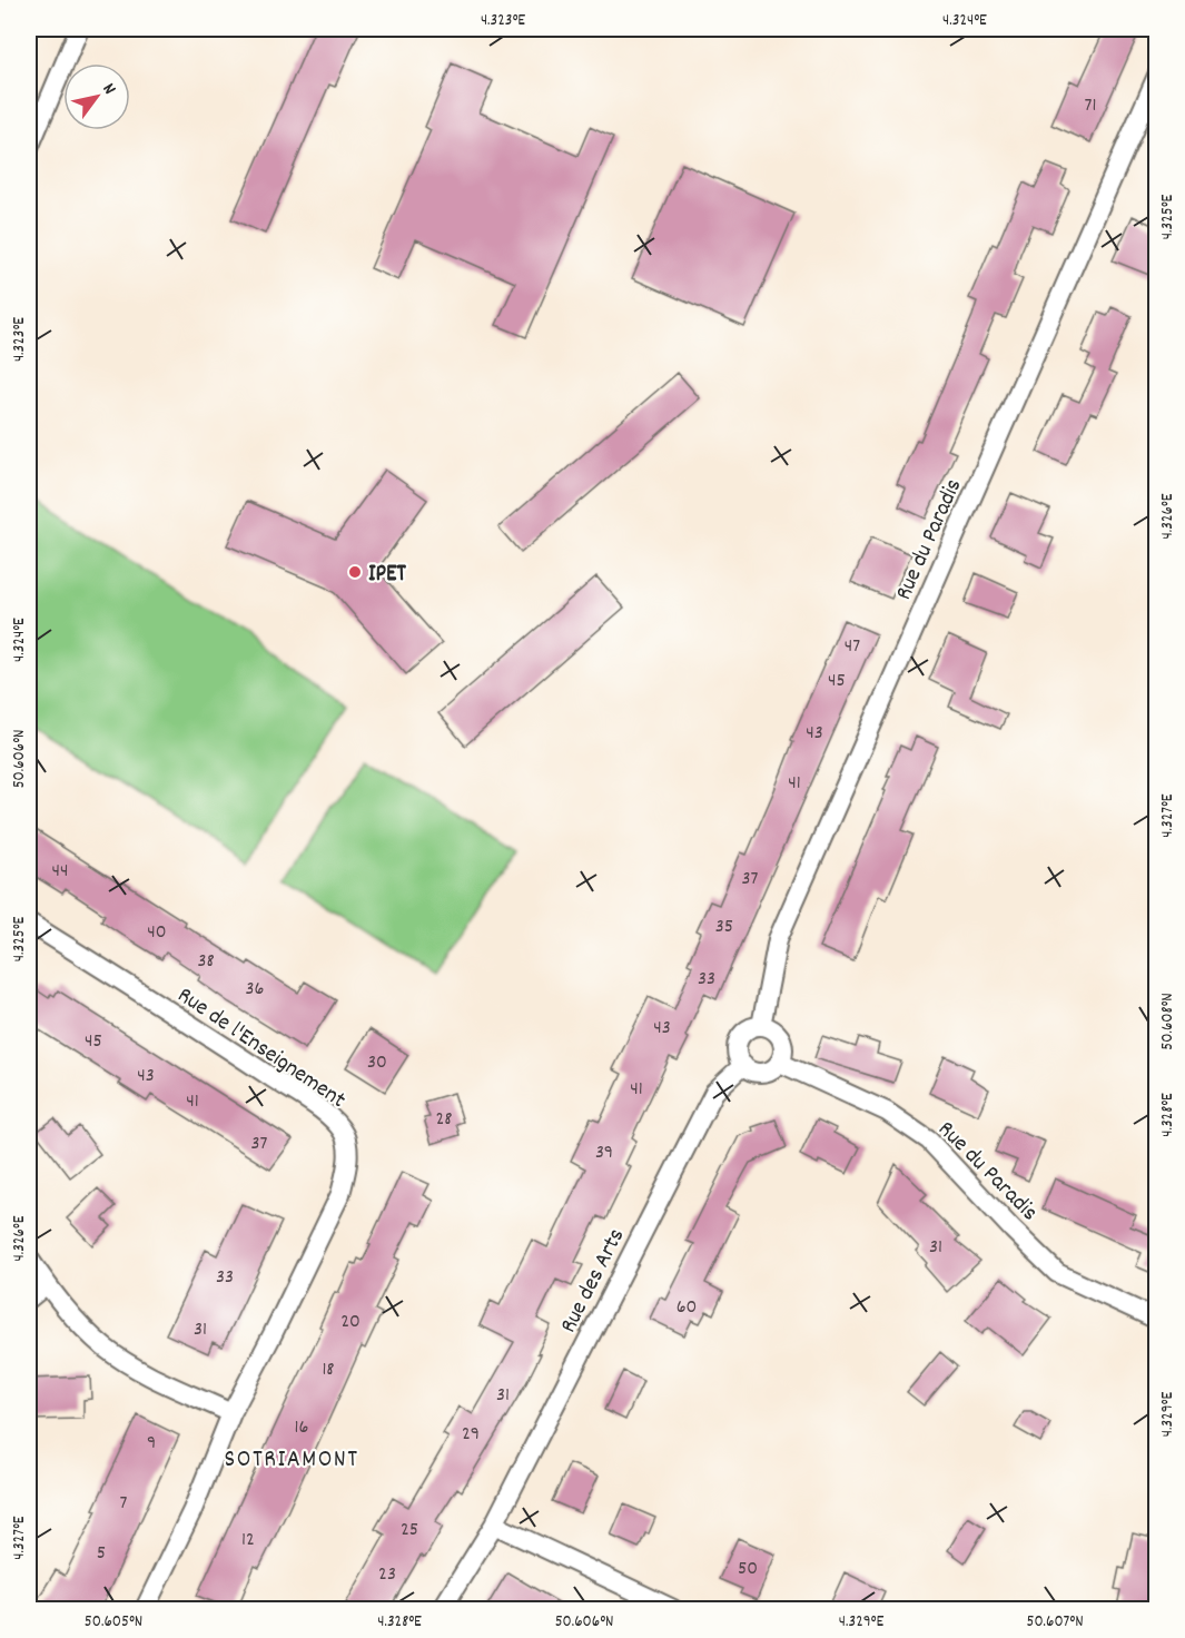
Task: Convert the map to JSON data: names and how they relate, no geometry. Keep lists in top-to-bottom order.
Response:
{
  "streets": {
    "street": ["Rue du Paradis", "Rue de l'Enseignement", "Rue des Arts"]
  },
  "crossings": [
    ["Rue du Paradis", "Rue des Arts"]
  ],
  "districts": ["SOTRIAMONT"],
  "places": ["IPET"],
  "house_numbers": [
    "71",
    "47",
    "45",
    "43",
    "41",
    "44",
    "37",
    "35",
    "40",
    "38",
    "33",
    "36",
    "43",
    "45",
    "30",
    "43",
    "41",
    "41",
    "28",
    "37",
    "39",
    "31",
    "33",
    "60",
    "20",
    "31",
    "18",
    "31",
    "16",
    "29",
    "9",
    "7",
    "25",
    "12",
    "5",
    "50",
    "23"
  ],
  "north": "top right",
  "coordinates": [
    "4.323°E",
    "4.324°E",
    "4.325°E",
    "4.326°E",
    "50.606°N",
    "4.327°E",
    "50.608°N",
    "4.328°E",
    "4.329°E",
    "50.605°N",
    "50.607°N"
  ]
}
